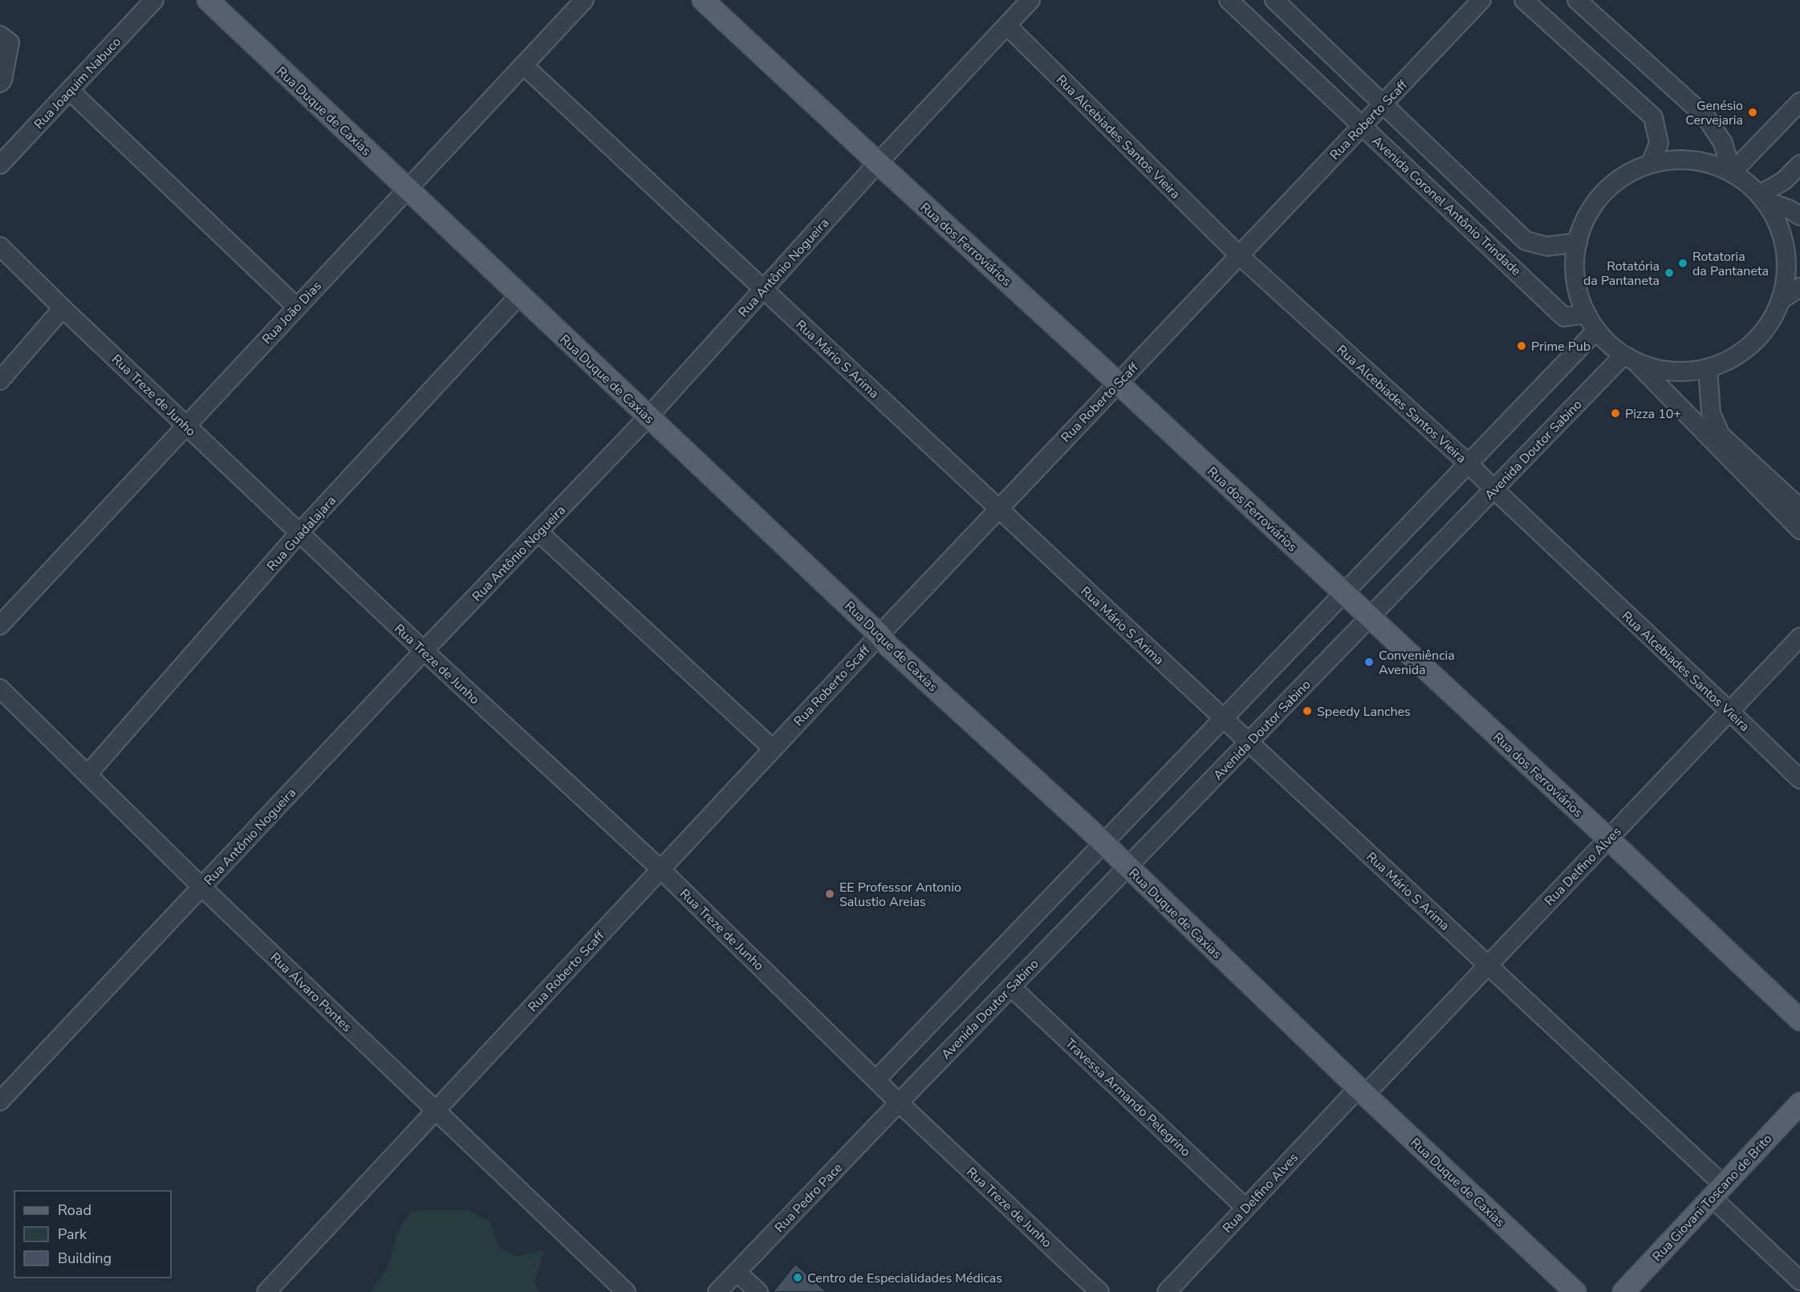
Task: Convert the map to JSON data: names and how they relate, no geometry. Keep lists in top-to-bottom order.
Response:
{
  "streets": {
    "main road": ["Rua Duque de Caxias", "Rua dos Ferroviários", "Rua Giovani Toscano de Brito"],
    "street": [
      "Rua Joaquim Nabuco",
      "Rua Roberto Scaff",
      "Rua Alcebiades Santos Vieira",
      "Avenida Coronel Antônio Trindade",
      "Rua Antônio Nogueira",
      "Rua João Dias",
      "Rua Mário S Arima",
      "Rua Treze de Junho",
      "Avenida Doutor Sabino",
      "Rua Guadalajara",
      "Rua Delfino Alves",
      "Rua Álvaro Pontes",
      "Travessa Armando Pelegrino",
      "Rua Pedro Pace"
    ]
  },
  "crossings": [
    ["Rua Duque de Caxias", "Rua Roberto Scaff"],
    ["Rua Duque de Caxias", "Rua Antônio Nogueira"],
    ["Rua Duque de Caxias", "Rua João Dias"],
    ["Rua Duque de Caxias", "Avenida Doutor Sabino"],
    ["Rua Duque de Caxias", "Rua Guadalajara"],
    ["Rua Duque de Caxias", "Rua Delfino Alves"],
    ["Rua Roberto Scaff", "Rua Alcebiades Santos Vieira"],
    ["Rua Roberto Scaff", "Avenida Coronel Antônio Trindade"],
    ["Rua Roberto Scaff", "Rua dos Ferroviários"],
    ["Rua Roberto Scaff", "Rua Mário S Arima"],
    ["Rua Roberto Scaff", "Rua Treze de Junho"],
    ["Rua Roberto Scaff", "Rua Álvaro Pontes"],
    ["Rua Alcebiades Santos Vieira", "Rua Antônio Nogueira"],
    ["Rua Alcebiades Santos Vieira", "Avenida Doutor Sabino"],
    ["Rua Alcebiades Santos Vieira", "Rua Delfino Alves"],
    ["Rua dos Ferroviários", "Rua Antônio Nogueira"],
    ["Rua dos Ferroviários", "Avenida Doutor Sabino"],
    ["Rua dos Ferroviários", "Rua Delfino Alves"],
    ["Rua Antônio Nogueira", "Rua Mário S Arima"],
    ["Rua Antônio Nogueira", "Rua Treze de Junho"],
    ["Rua Antônio Nogueira", "Rua Álvaro Pontes"],
    ["Rua João Dias", "Rua Mário S Arima"],
    ["Rua João Dias", "Rua Treze de Junho"],
    ["Rua Mário S Arima", "Avenida Doutor Sabino"],
    ["Rua Mário S Arima", "Rua Delfino Alves"],
    ["Rua Mário S Arima", "Rua Giovani Toscano de Brito"],
    ["Rua Treze de Junho", "Avenida Doutor Sabino"],
    ["Rua Treze de Junho", "Rua Guadalajara"],
    ["Rua Treze de Junho", "Rua Pedro Pace"],
    ["Avenida Doutor Sabino", "Travessa Armando Pelegrino"],
    ["Avenida Doutor Sabino", "Rua Pedro Pace"],
    ["Rua Guadalajara", "Rua Álvaro Pontes"],
    ["Rua Delfino Alves", "Travessa Armando Pelegrino"]
  ],
  "places": [
    "Genésio Cervejaria",
    "Rotatoria da Pantaneta",
    "Rotatória da Pantaneta",
    "Prime Pub",
    "Pizza 10+",
    "Conveniência Avenida",
    "Speedy Lanches",
    "EE Professor Antonio Salustio Areias",
    "Centro de Especialidades Médicas"
  ],
  "legend": ["Road", "Park", "Building"]
}
